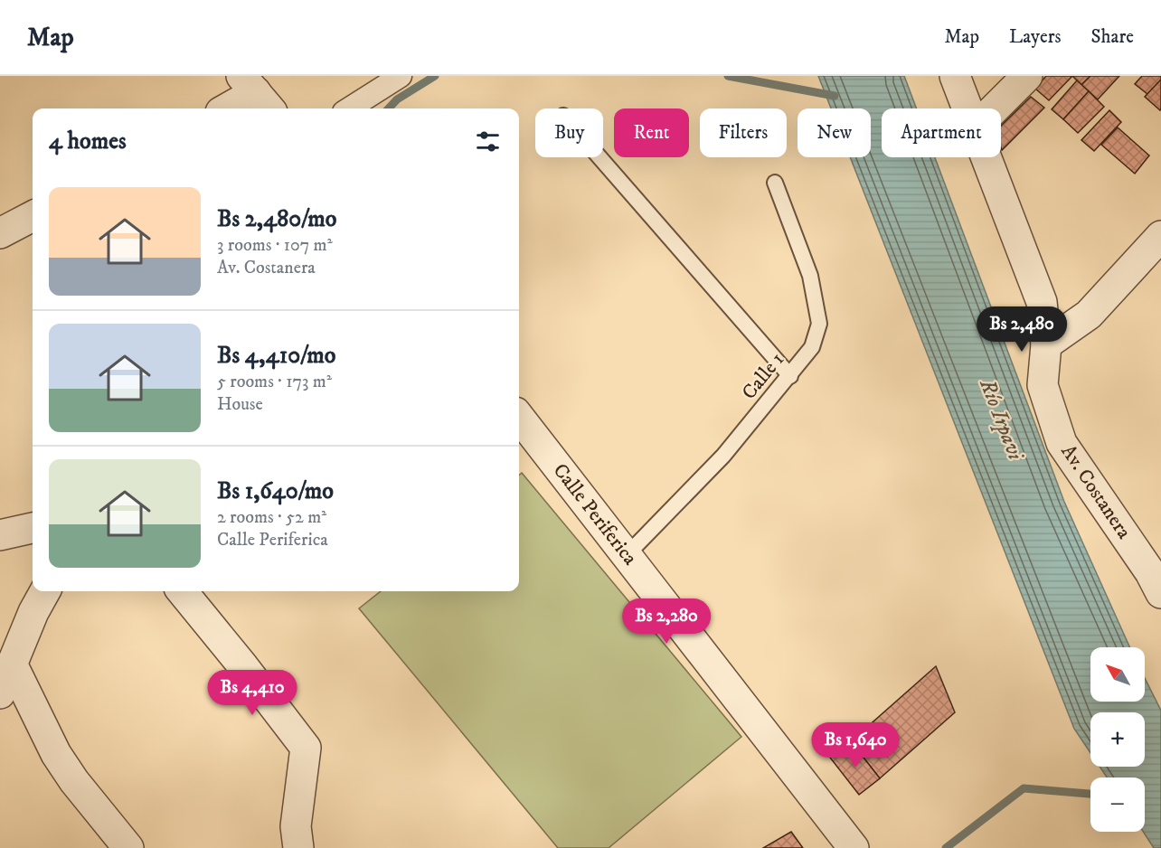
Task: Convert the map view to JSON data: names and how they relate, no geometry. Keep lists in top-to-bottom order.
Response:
{
  "streets": {
    "street": ["Av. Costanera", "Calle Periferica"],
    "lane": ["Calle 1"]
  },
  "crossings": [
    ["Calle 1", "Calle Periferica"]
  ],
  "water": ["Río Irpavi"],
  "north": "top left",
  "page": {
    "header": "Map",
    "nav": ["Map", "Layers", "Share"],
    "chip": [
      "Buy",
      "Rent",
      "Filters",
      "New",
      "Apartment"
    ],
    "heading": "4 homes",
    "list": [
      {
        "name": "Bs 2,480/mo",
        "note": "3 rooms · 107 m² · Av. Costanera"
      },
      {
        "name": "Bs 4,410/mo",
        "note": "5 rooms · 173 m² · House"
      },
      {
        "name": "Bs 1,640/mo",
        "note": "2 rooms · 52 m² · Calle Periferica"
      }
    ],
    "price": [
      "Bs 2,480",
      "Bs 2,280",
      "Bs 4,410",
      "Bs 1,640"
    ],
    "map_buttons": ["+", "−"]
  }
}
